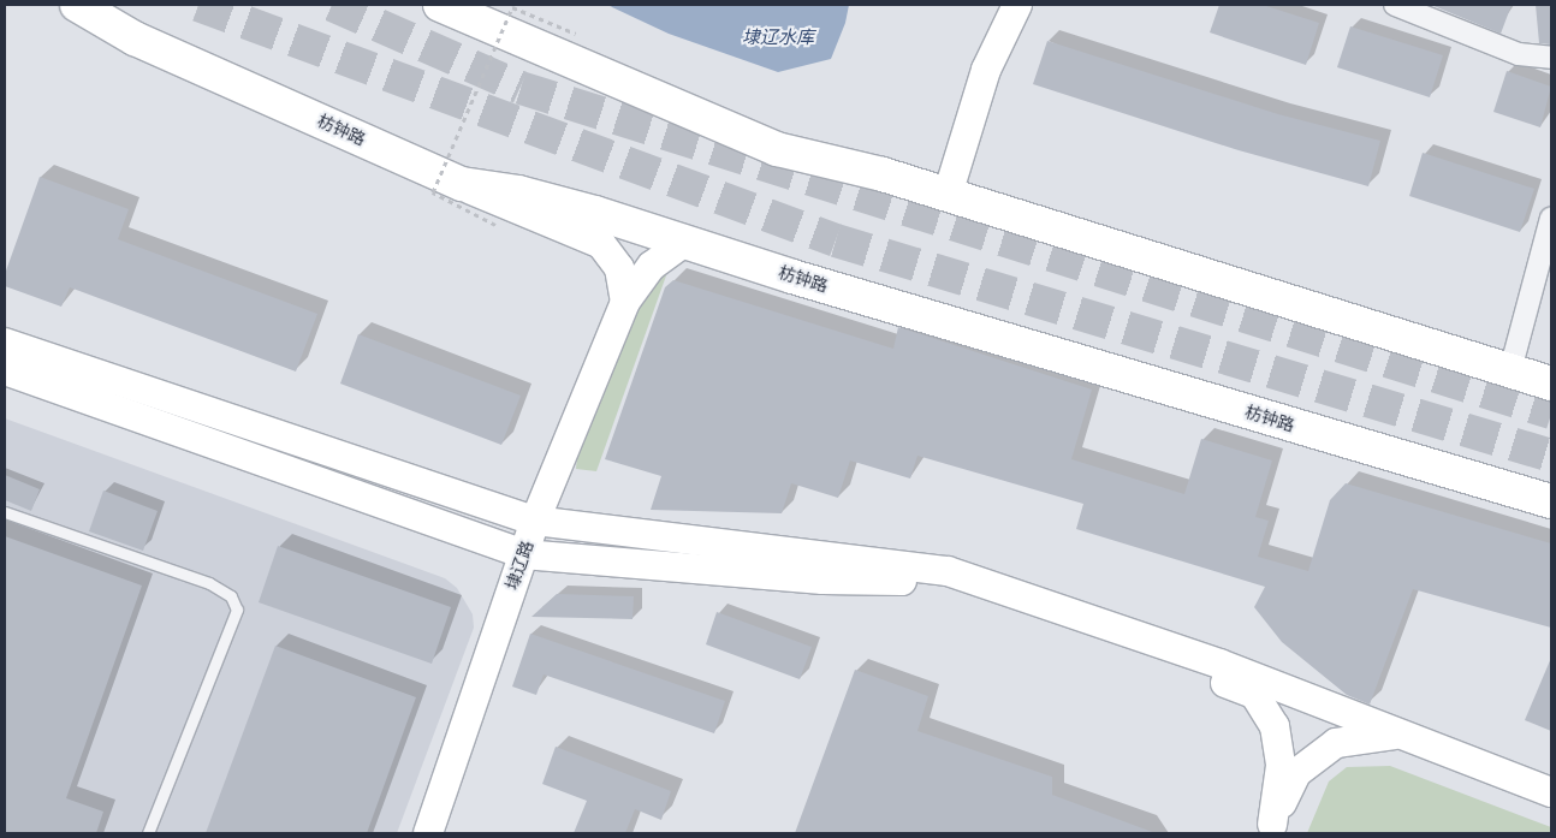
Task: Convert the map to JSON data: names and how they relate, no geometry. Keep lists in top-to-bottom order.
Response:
{
  "streets": {
    "highway": ["枋钟路"],
    "main road": ["埭辽路"]
  },
  "crossings": [
    ["枋钟路", "埭辽路"]
  ],
  "water": ["埭辽水库"]
}
